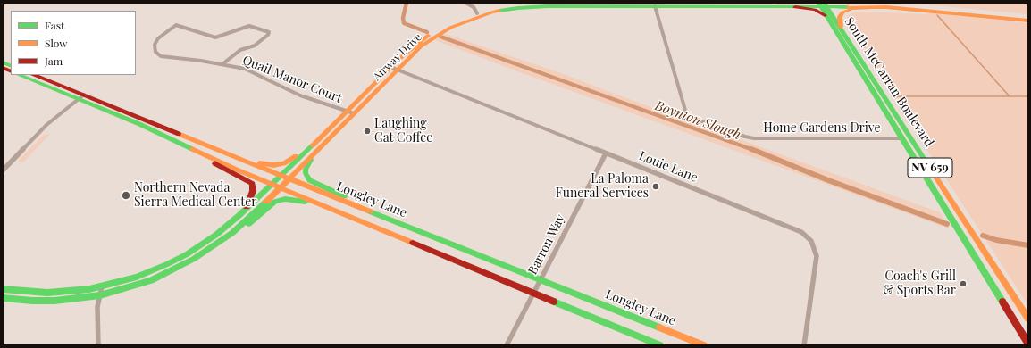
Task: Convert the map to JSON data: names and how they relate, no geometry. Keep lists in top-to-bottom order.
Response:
{
  "streets": {
    "main road": [
      "Airway Drive",
      "South McCarran Boulevard",
      "NV 659",
      "Longley Lane"
    ],
    "street": [
      "Quail Manor Court",
      "Home Gardens Drive",
      "Louie Lane",
      "Barron Way"
    ]
  },
  "crossings": [
    ["Airway Drive", "Quail Manor Court"],
    ["Airway Drive", "South McCarran Boulevard"],
    ["Airway Drive", "Home Gardens Drive"],
    ["Airway Drive", "Louie Lane"],
    ["Airway Drive", "Longley Lane"],
    ["South McCarran Boulevard", "Home Gardens Drive"],
    ["Louie Lane", "Barron Way"],
    ["Longley Lane", "Barron Way"]
  ],
  "water": ["Boynton Slough"],
  "places": [
    "Laughing Cat Coffee",
    "La Paloma Funeral Services",
    "Northern Nevada Sierra Medical Center",
    "Coach's Grill & Sports Bar"
  ],
  "legend": ["Fast", "Slow", "Jam"]
}
